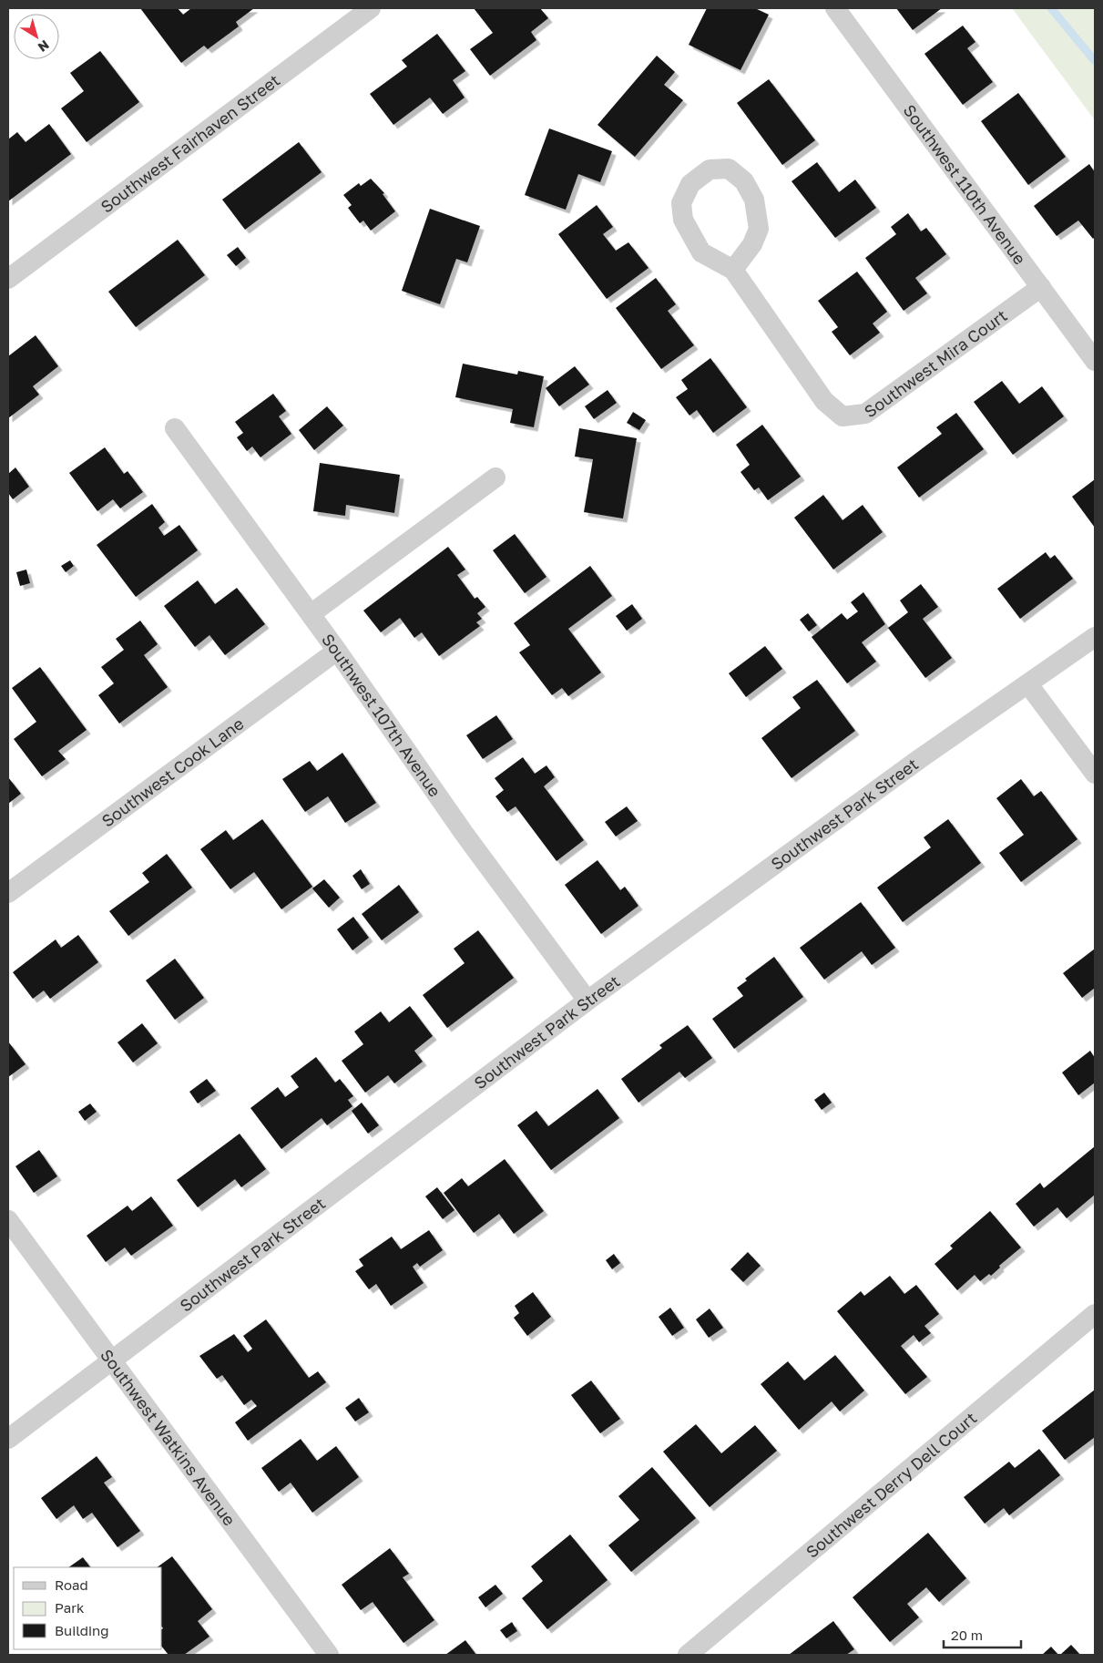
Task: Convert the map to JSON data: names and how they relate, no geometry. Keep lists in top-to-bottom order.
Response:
{
  "streets": {
    "street": [
      "Southwest Fairhaven Street",
      "Southwest 110th Avenue",
      "Southwest Mira Court",
      "Southwest 107th Avenue",
      "Southwest Cook Lane",
      "Southwest Park Street",
      "Southwest Watkins Avenue",
      "Southwest Derry Dell Court"
    ]
  },
  "crossings": [
    ["Southwest 110th Avenue", "Southwest Mira Court"],
    ["Southwest 107th Avenue", "Southwest Cook Lane"],
    ["Southwest 107th Avenue", "Southwest Park Street"],
    ["Southwest Park Street", "Southwest Watkins Avenue"]
  ],
  "legend": ["Road", "Park", "Building"],
  "scale_bar": "20 m",
  "north": "bottom right"
}
